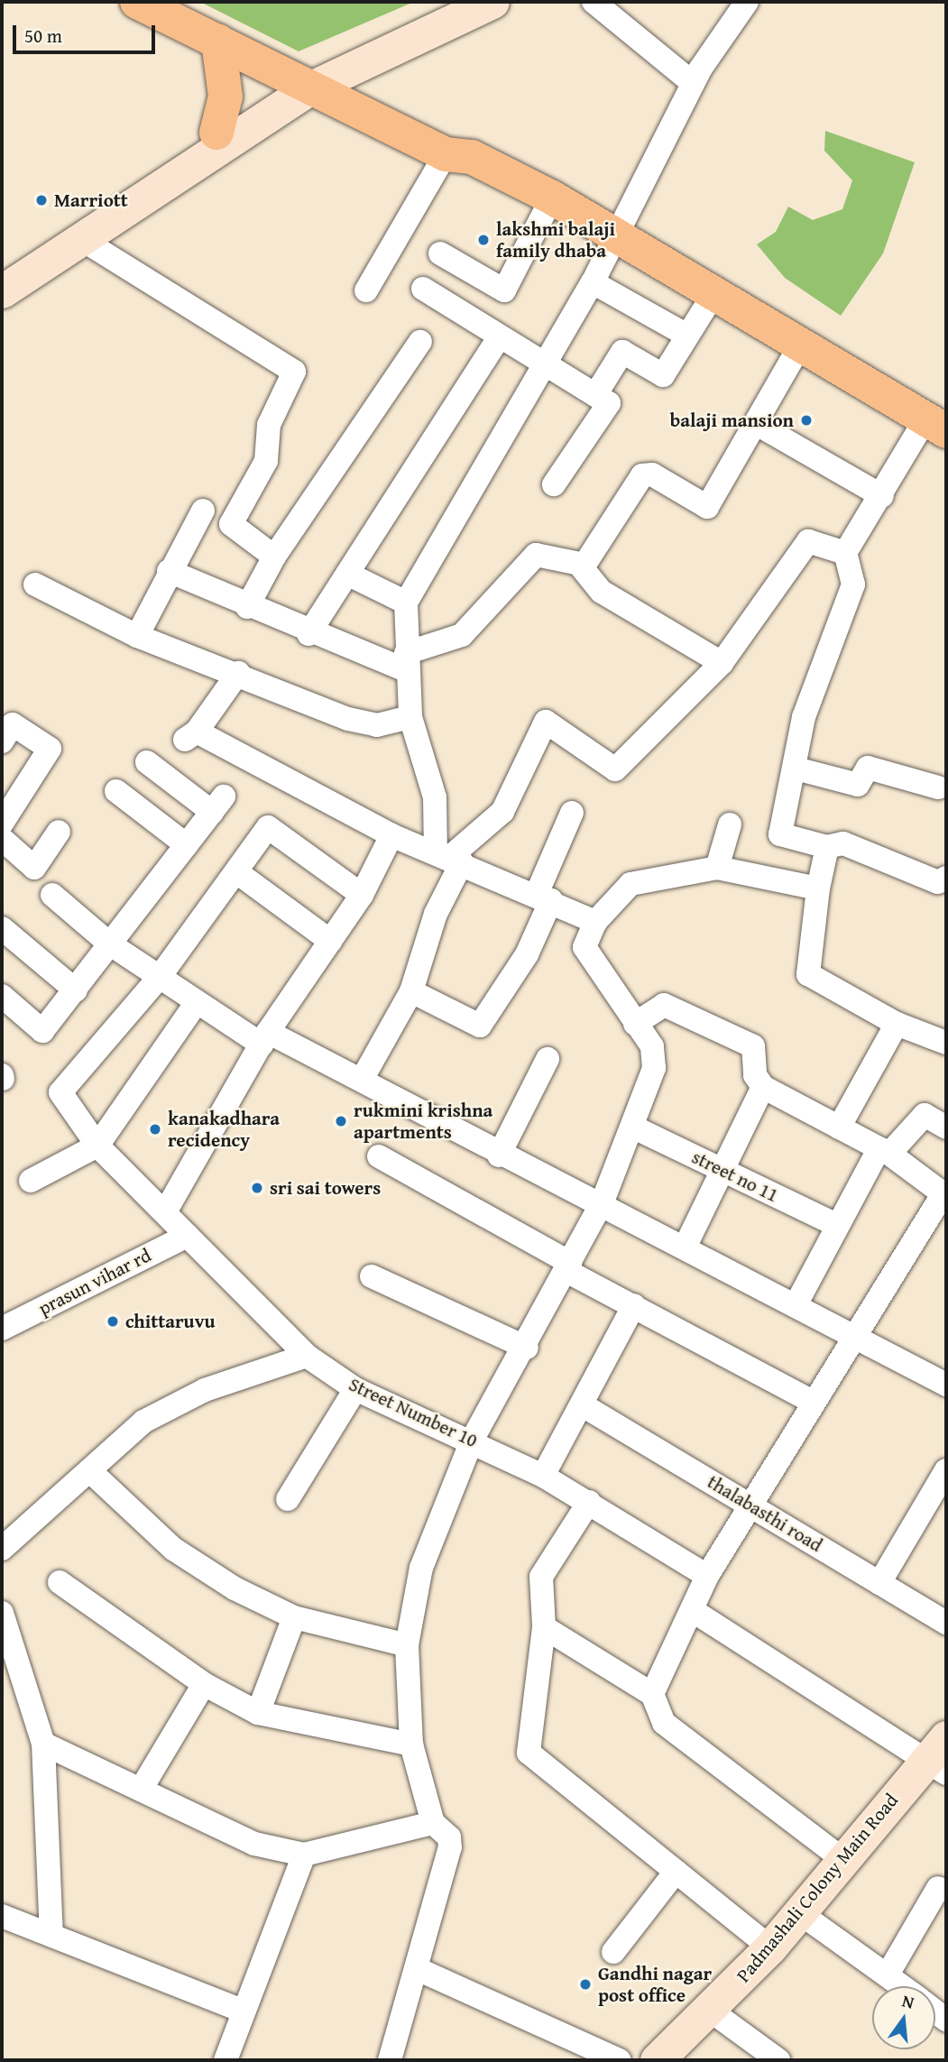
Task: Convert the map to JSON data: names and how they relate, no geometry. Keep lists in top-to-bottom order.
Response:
{
  "streets": {
    "main road": ["Padmashali Colony Main Road"],
    "street": [
      "street no 11",
      "prasun vihar rd",
      "Street Number 10",
      "thalabasthi road"
    ]
  },
  "crossings": [
    ["prasun vihar rd", "Street Number 10"]
  ],
  "places": [
    "Marriott",
    "lakshmi balaji family dhaba",
    "balaji mansion",
    "rukmini krishna apartments",
    "kanakadhara recidency",
    "sri sai towers",
    "chittaruvu",
    "Gandhi nagar post office"
  ],
  "scale_bar": "50 m",
  "north": "top"
}
